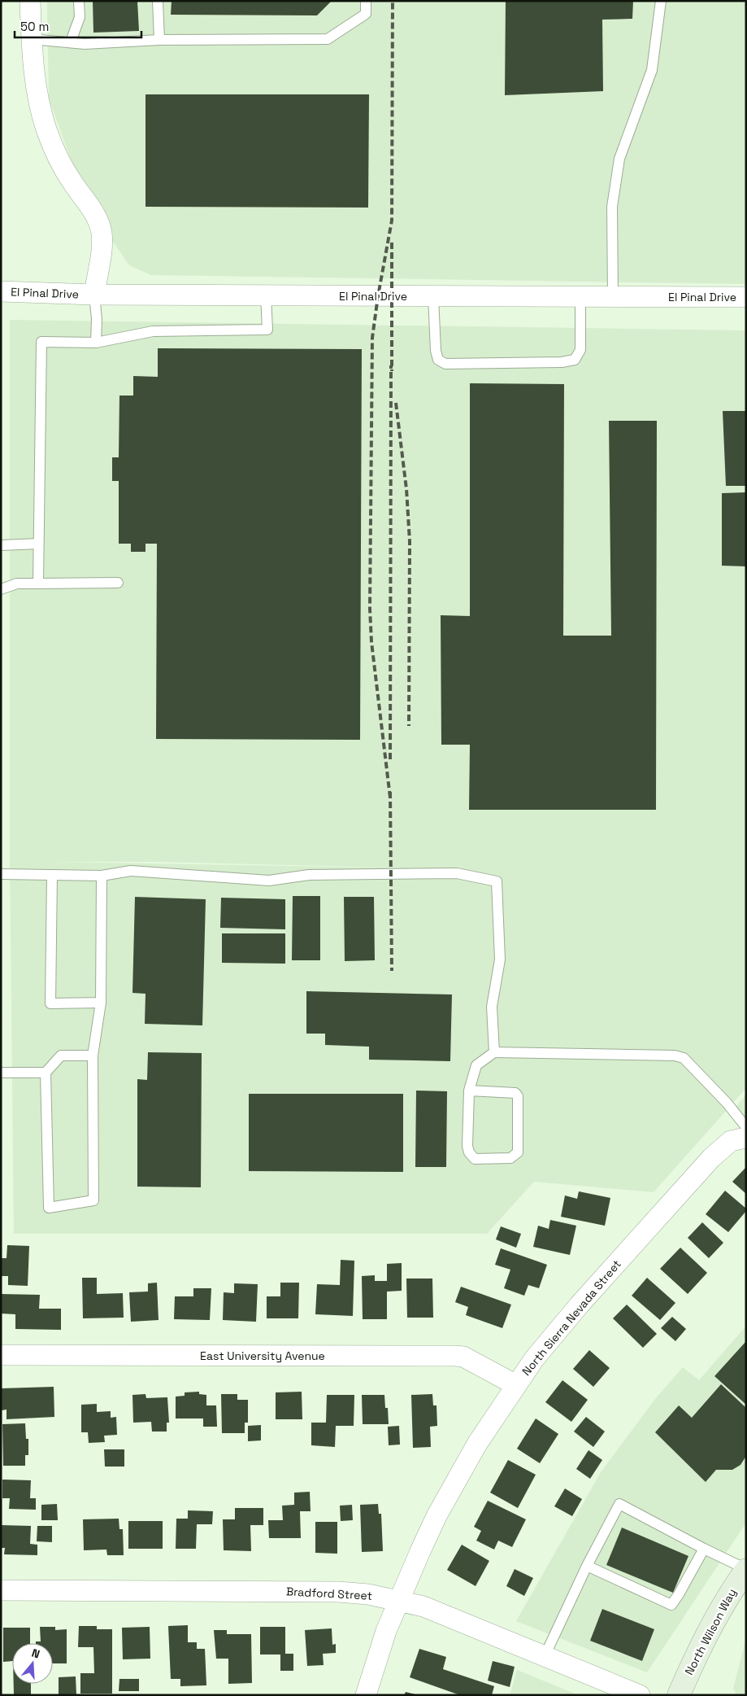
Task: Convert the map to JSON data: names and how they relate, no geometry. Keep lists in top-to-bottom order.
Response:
{
  "streets": {
    "main road": ["North Wilson Way"],
    "street": [
      "El Pinal Drive",
      "North Sierra Nevada Street",
      "East University Avenue",
      "Bradford Street"
    ]
  },
  "crossings": [
    ["North Sierra Nevada Street", "East University Avenue"],
    ["North Sierra Nevada Street", "Bradford Street"]
  ],
  "scale_bar": "50 m",
  "north": "top"
}
